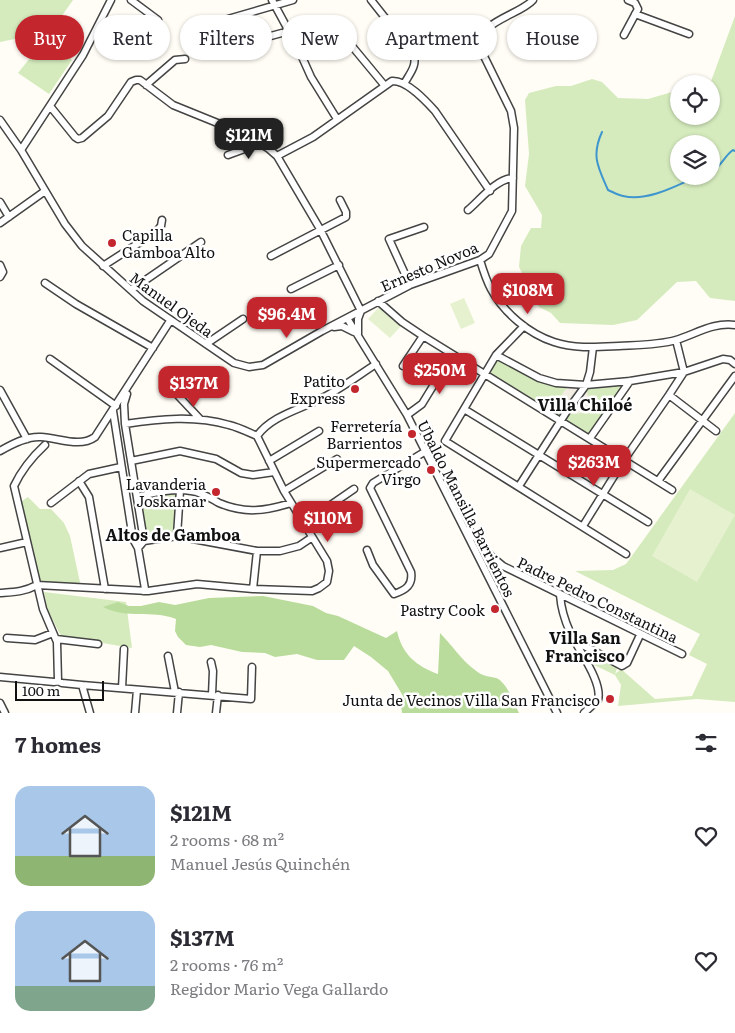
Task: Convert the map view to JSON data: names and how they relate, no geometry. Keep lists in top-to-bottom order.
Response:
{
  "streets": {
    "street": [
      "Ernesto Novoa",
      "Manuel Ojeda",
      "Ubaldo Mansilla Barrientos",
      "Padre Pedro Constantina"
    ]
  },
  "crossings": [
    ["Ernesto Novoa", "Manuel Ojeda"],
    ["Ernesto Novoa", "Ubaldo Mansilla Barrientos"],
    ["Ubaldo Mansilla Barrientos", "Padre Pedro Constantina"]
  ],
  "districts": ["Villa Chiloé", "Altos de Gamboa", "Villa San Francisco"],
  "places": [
    "Capilla Gamboa Alto",
    "Patito Express",
    "Ferretería Barrientos",
    "Supermercado Virgo",
    "Lavanderia Joskamar",
    "Pastry Cook",
    "Junta de Vecinos Villa San Francisco"
  ],
  "scale_bar": "100 m",
  "page": {
    "chip": [
      "Buy",
      "Rent",
      "Filters",
      "New",
      "Apartment",
      "House"
    ],
    "price": [
      "$121M",
      "$108M",
      "$96.4M",
      "$250M",
      "$137M",
      "$263M",
      "$110M"
    ],
    "scale": "100 m",
    "heading": "7 homes",
    "list": [
      {
        "name": "$121M",
        "note": "2 rooms · 68 m² · Manuel Jesús Quinchén"
      },
      {
        "name": "$137M",
        "note": "2 rooms · 76 m² · Regidor Mario Vega Gallardo"
      }
    ]
  }
}
